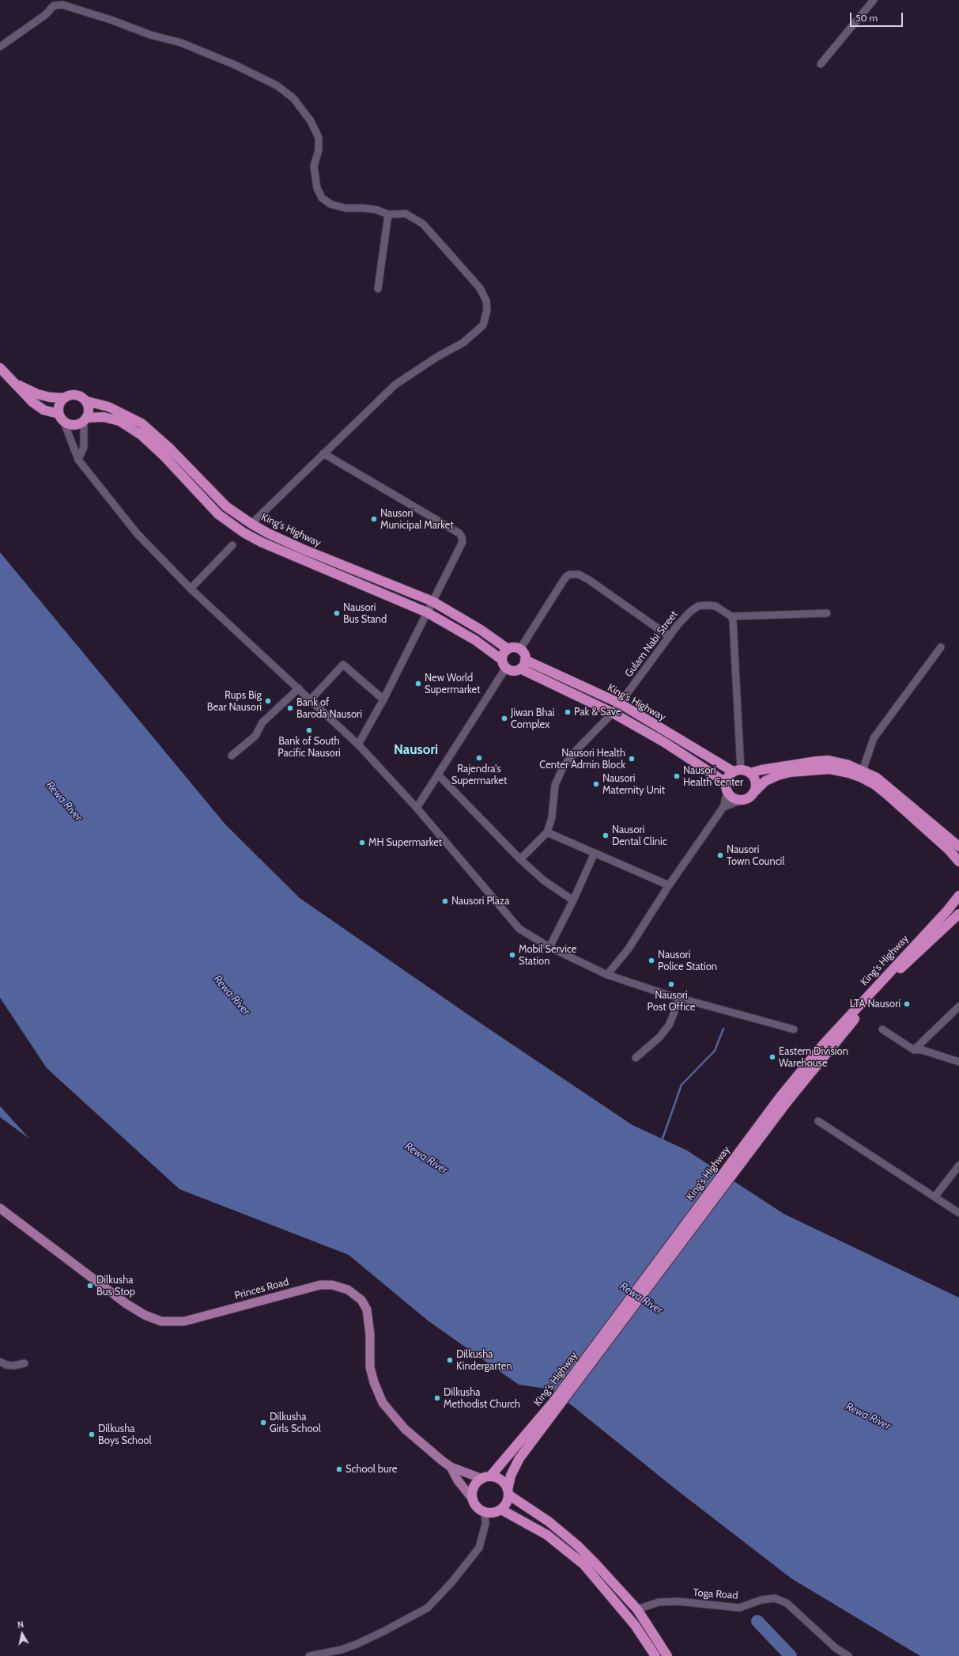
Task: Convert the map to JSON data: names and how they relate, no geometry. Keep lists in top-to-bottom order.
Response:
{
  "streets": {
    "highway": ["King's Highway"],
    "main road": ["Princes Road"],
    "street": ["Gulam Nabi Street", "Toga Road"]
  },
  "crossings": [
    ["King's Highway", "Gulam Nabi Street"],
    ["King's Highway", "Princes Road"]
  ],
  "districts": ["Nausori"],
  "water": ["Rewa River"],
  "places": [
    "Nausori Municipal Market",
    "Nausori Bus Stand",
    "New World Supermarket",
    "Rups Big Bear Nausori",
    "Bank of Baroda Nausori",
    "Pak & Save",
    "Jiwan Bhai Complex",
    "Bank of South Pacific Nausori",
    "Rajendra's Supermarket",
    "Nausori Health Center Admin Block",
    "Nausori Health Center",
    "Nausori Maternity Unit",
    "Nausori Dental Clinic",
    "MH Supermarket",
    "Nausori Town Council",
    "Nausori Plaza",
    "Mobil Service Station",
    "Nausori Police Station",
    "Nausori Post Office",
    "LTA Nausori",
    "Eastern Division Warehouse",
    "Dilkusha Bus Stop",
    "Dilkusha Kindergarten",
    "Dilkusha Methodist Church",
    "Dilkusha Girls School",
    "Dilkusha Boys School",
    "School bure"
  ],
  "scale_bar": "50 m",
  "north": "top"
}
